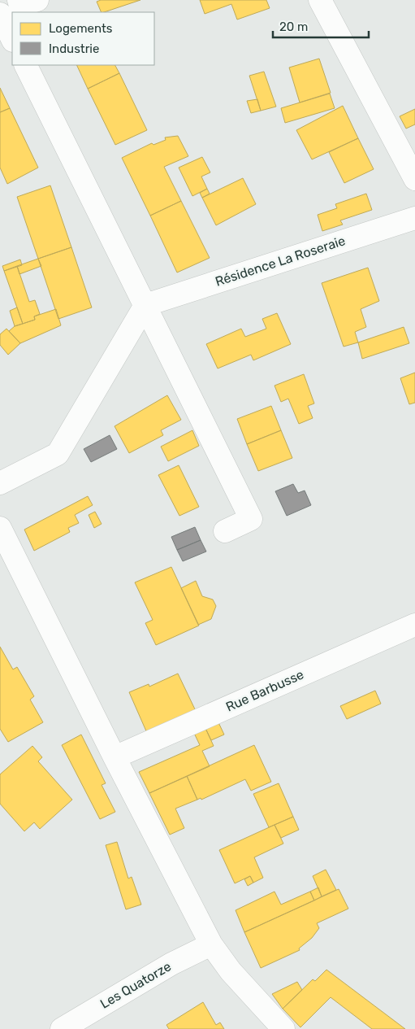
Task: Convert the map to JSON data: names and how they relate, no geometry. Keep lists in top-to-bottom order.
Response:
{
  "streets": {
    "street": ["Résidence La Roseraie", "Rue Barbusse", "Les Quatorze"]
  },
  "legend": ["Logements", "Industrie"],
  "scale_bar": "20 m"
}
